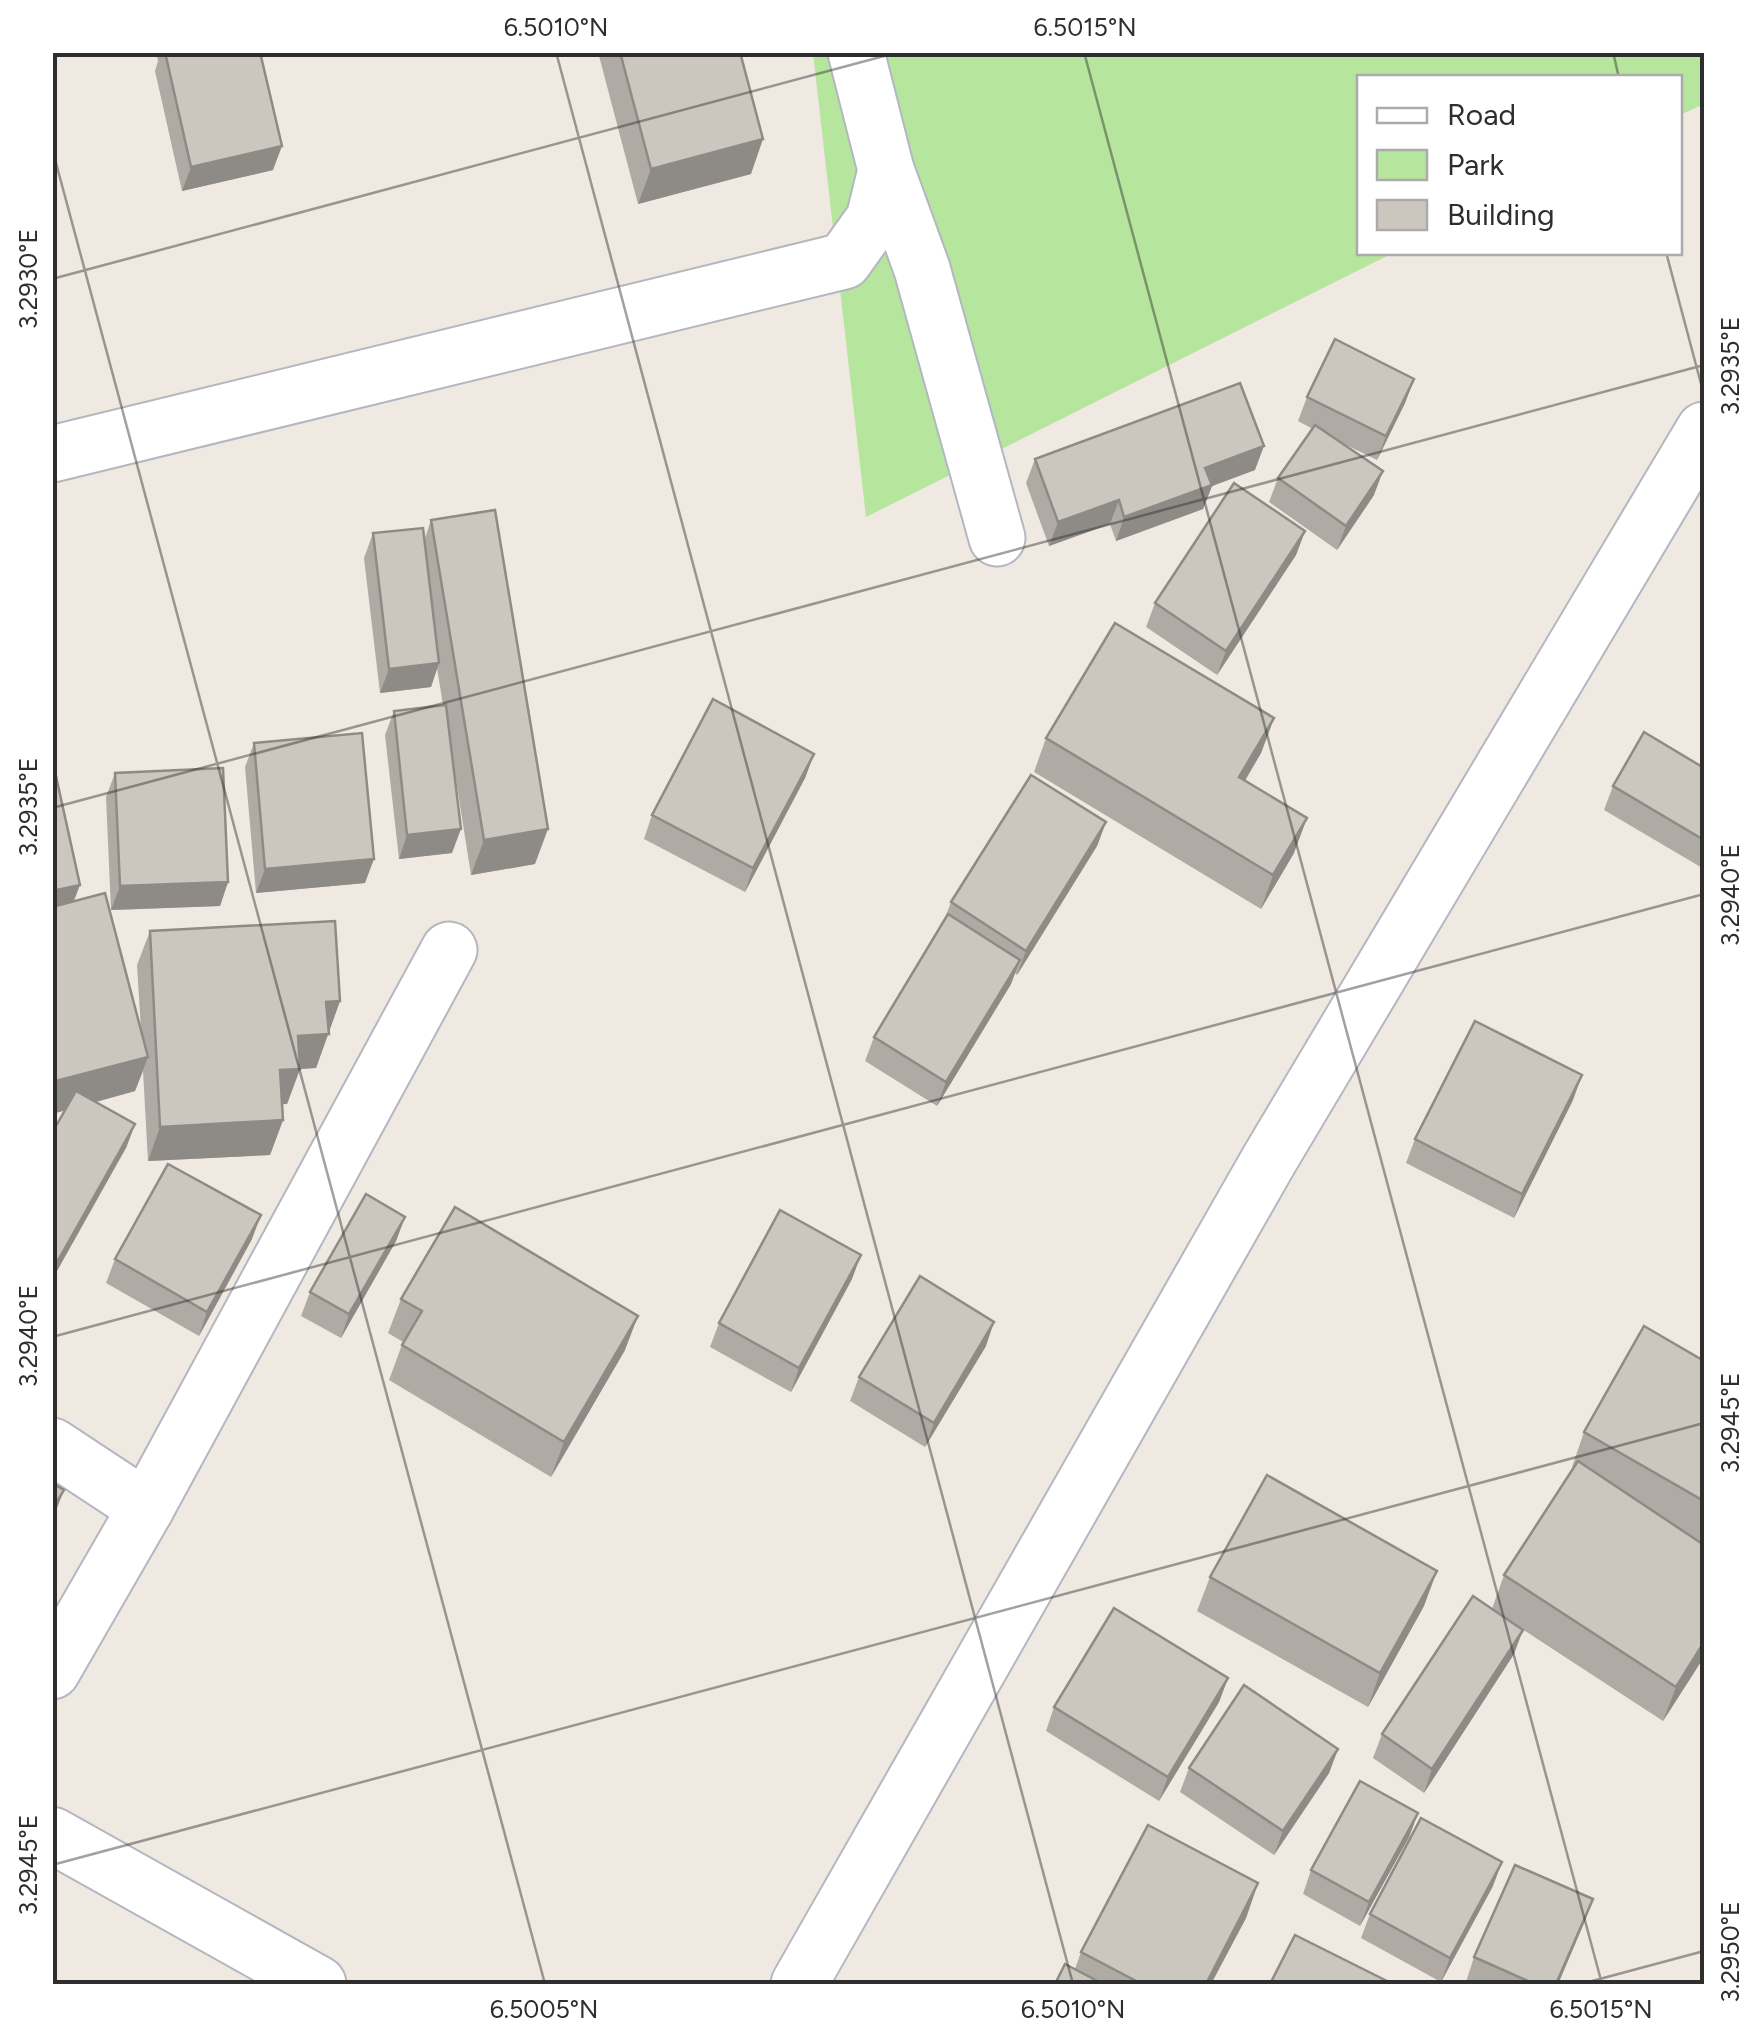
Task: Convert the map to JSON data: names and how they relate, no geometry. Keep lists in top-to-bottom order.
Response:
{
  "legend": ["Road", "Park", "Building"],
  "coordinates": [
    "6.5010°N",
    "6.5015°N",
    "3.2930°E",
    "3.2935°E",
    "3.2940°E",
    "3.2945°E",
    "3.2950°E",
    "6.5005°N"
  ]
}
